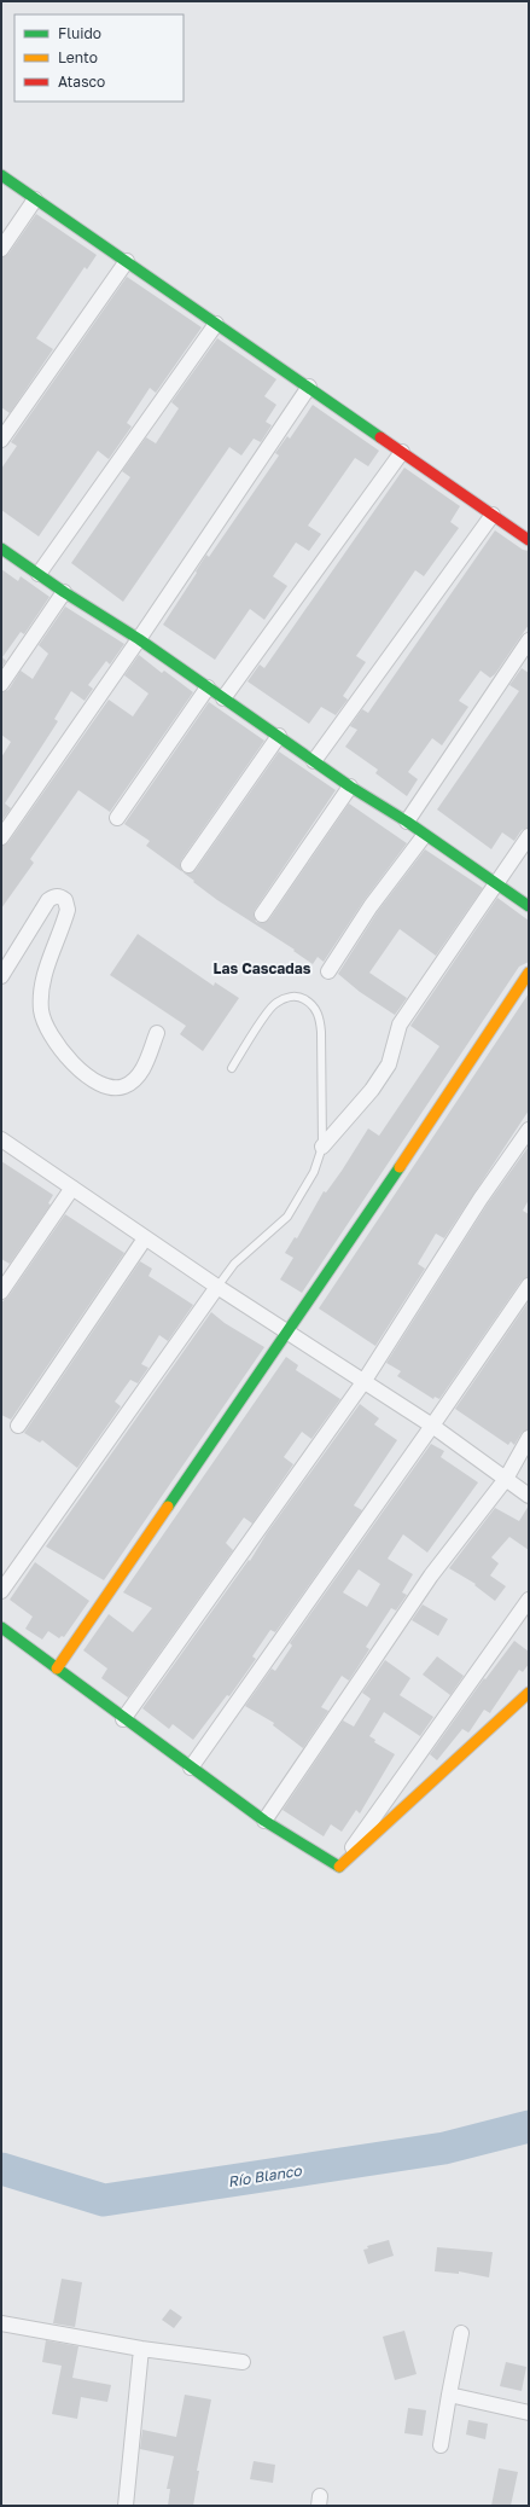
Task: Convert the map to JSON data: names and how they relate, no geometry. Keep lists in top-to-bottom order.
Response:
{
  "districts": ["Las Cascadas"],
  "water": ["Río Blanco"],
  "legend": ["Fluido", "Lento", "Atasco"]
}
